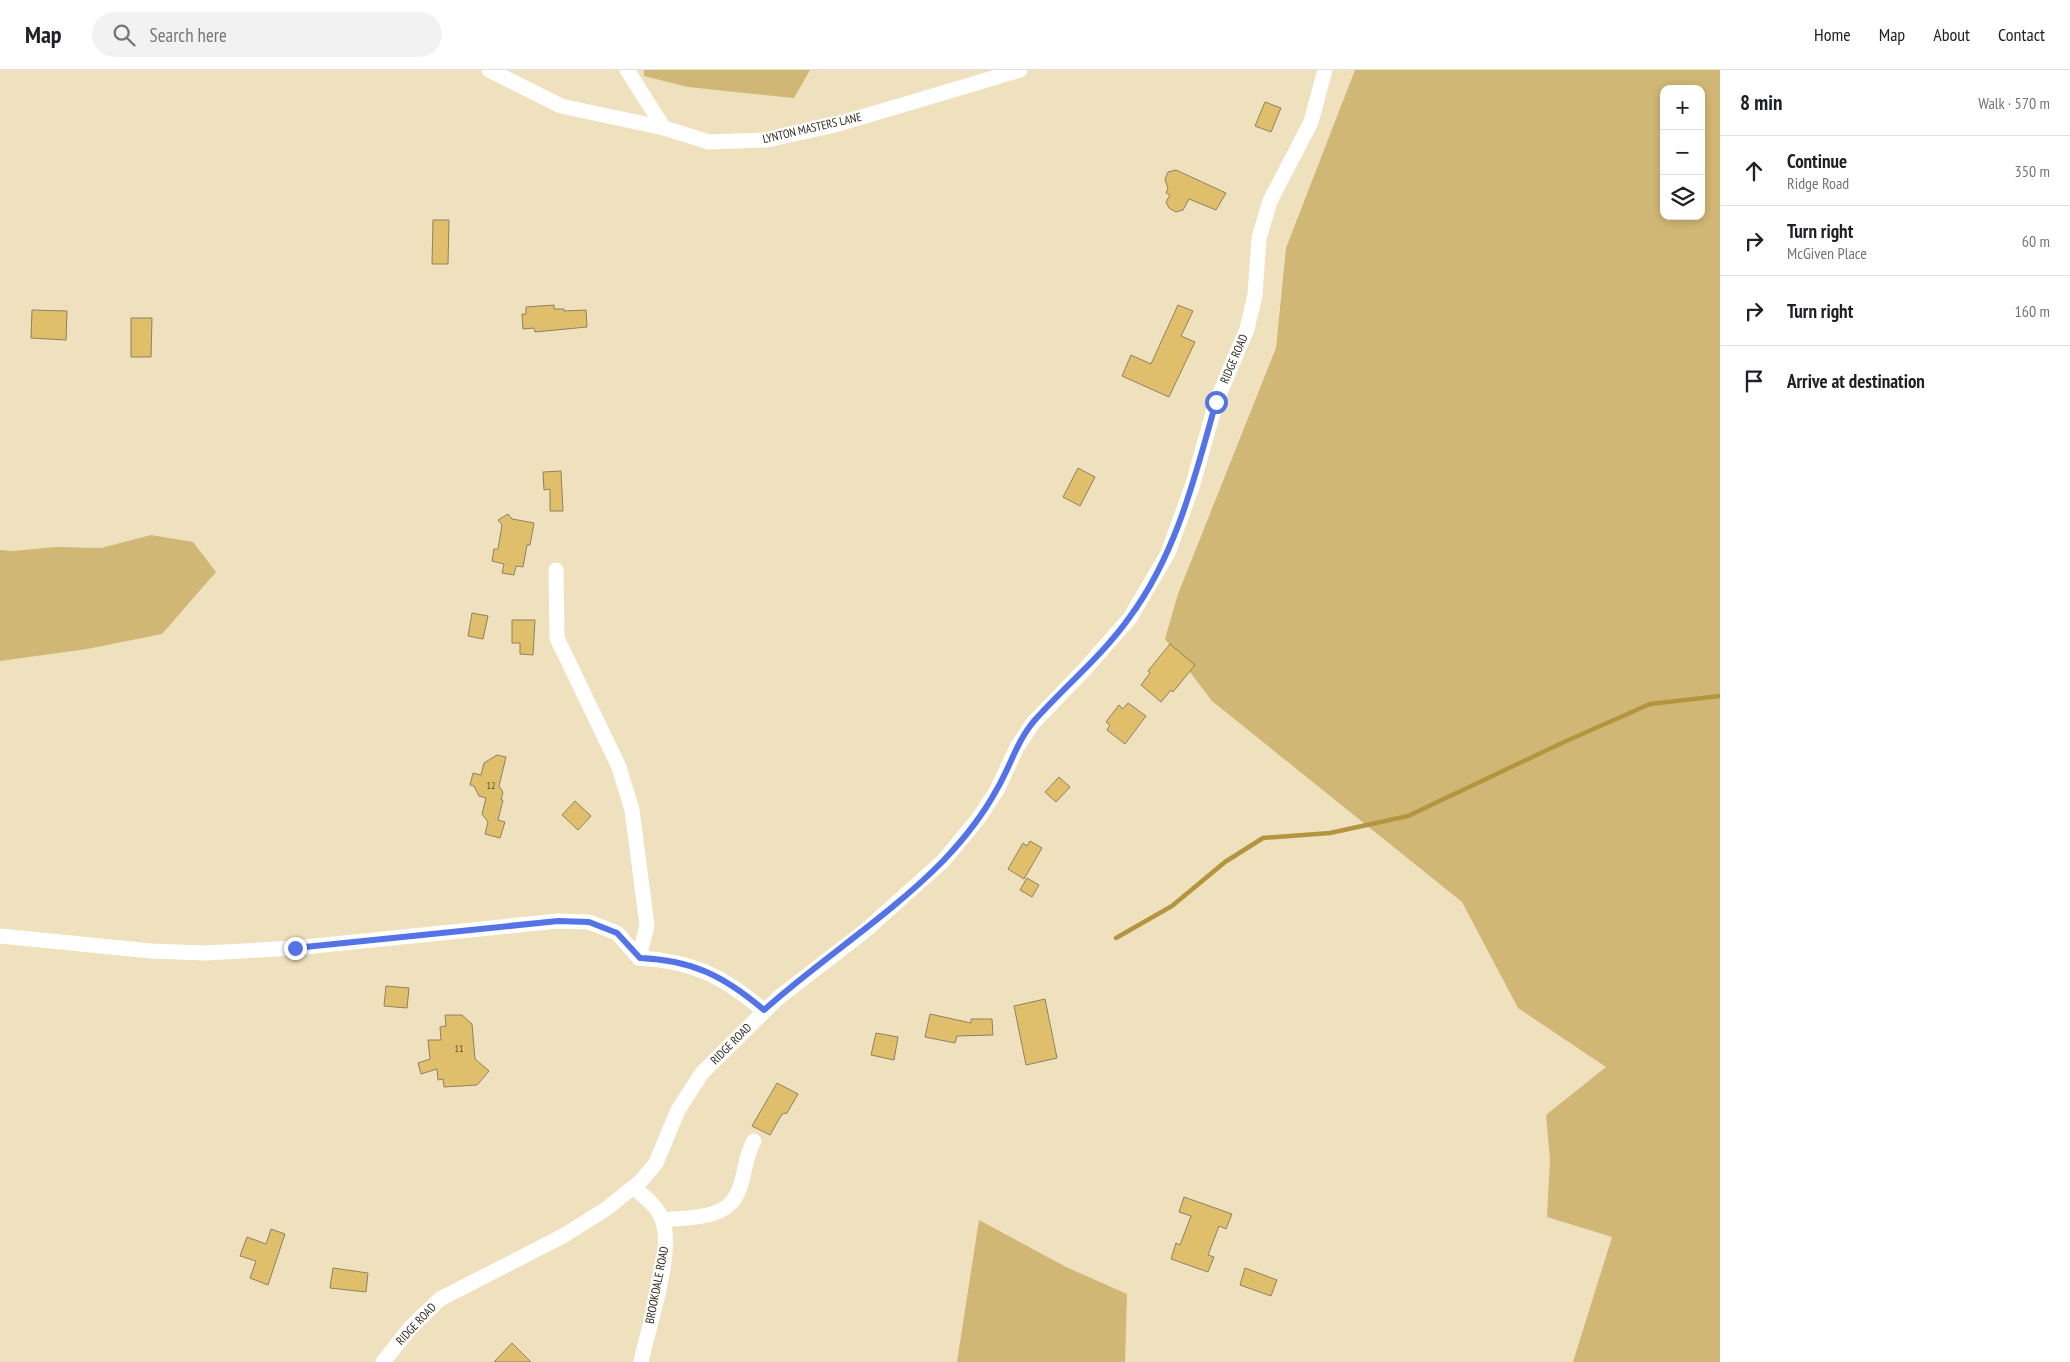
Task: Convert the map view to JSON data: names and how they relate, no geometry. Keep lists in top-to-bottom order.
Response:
{
  "streets": {
    "street": ["LYNTON MASTERS LANE", "RIDGE ROAD", "BROOKDALE ROAD"]
  },
  "house_numbers": ["12", "11"],
  "page": {
    "header": "Map",
    "search": "Search here",
    "nav": [
      "Home",
      "Map",
      "About",
      "Contact"
    ],
    "heading": ["8 min", "Walk · 570 m"],
    "map_buttons": ["+", "−"],
    "list": [
      ["Continue", "Ridge Road", "350 m"],
      ["Turn right", "McGiven Place", "60 m"],
      ["Turn right", "160 m"],
      "Arrive at destination"
    ]
  }
}
